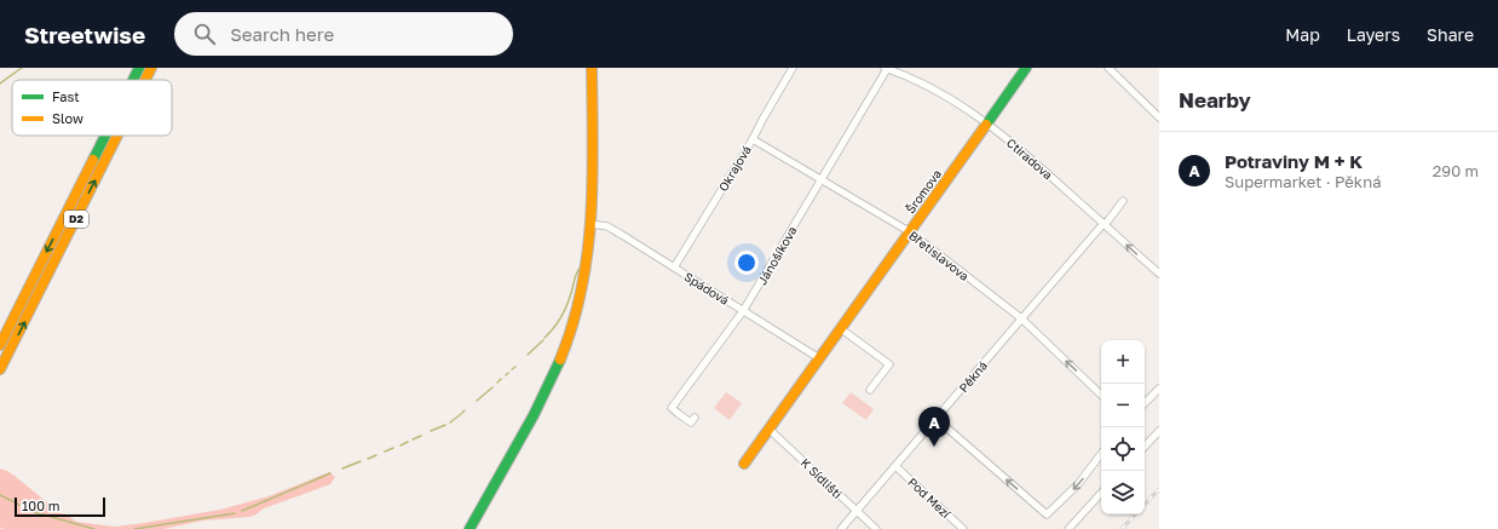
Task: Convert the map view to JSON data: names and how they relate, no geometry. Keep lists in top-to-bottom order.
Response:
{
  "streets": {
    "main road": ["Šromova", "D2"],
    "street": [
      "Ctiradova",
      "Okrajová",
      "Jánošíkova",
      "Břetislavova",
      "Spádová",
      "Pěkná",
      "K Sídlišti",
      "Pod Mezí"
    ]
  },
  "crossings": [
    ["Ctiradova", "Šromova"],
    ["Ctiradova", "Jánošíkova"],
    ["Ctiradova", "Pěkná"],
    ["Okrajová", "Břetislavova"],
    ["Okrajová", "Spádová"],
    ["Šromova", "Břetislavova"],
    ["Šromova", "Spádová"],
    ["Šromova", "K Sídlišti"],
    ["Jánošíkova", "Břetislavova"],
    ["Jánošíkova", "Spádová"],
    ["Břetislavova", "Pěkná"],
    ["Pěkná", "K Sídlišti"],
    ["Pěkná", "Pod Mezí"]
  ],
  "legend": ["Fast", "Slow"],
  "scale_bar": "100 m",
  "page": {
    "header": "Streetwise",
    "search": "Search here",
    "nav": ["Map", "Layers", "Share"],
    "heading": "Nearby",
    "list": [
      {
        "mark": "A",
        "name": "Potraviny M + K",
        "note": "Supermarket · Pěkná",
        "value": "290 m"
      }
    ],
    "map_buttons": ["+", "−"],
    "pins": "A",
    "scale": "100 m"
  }
}
